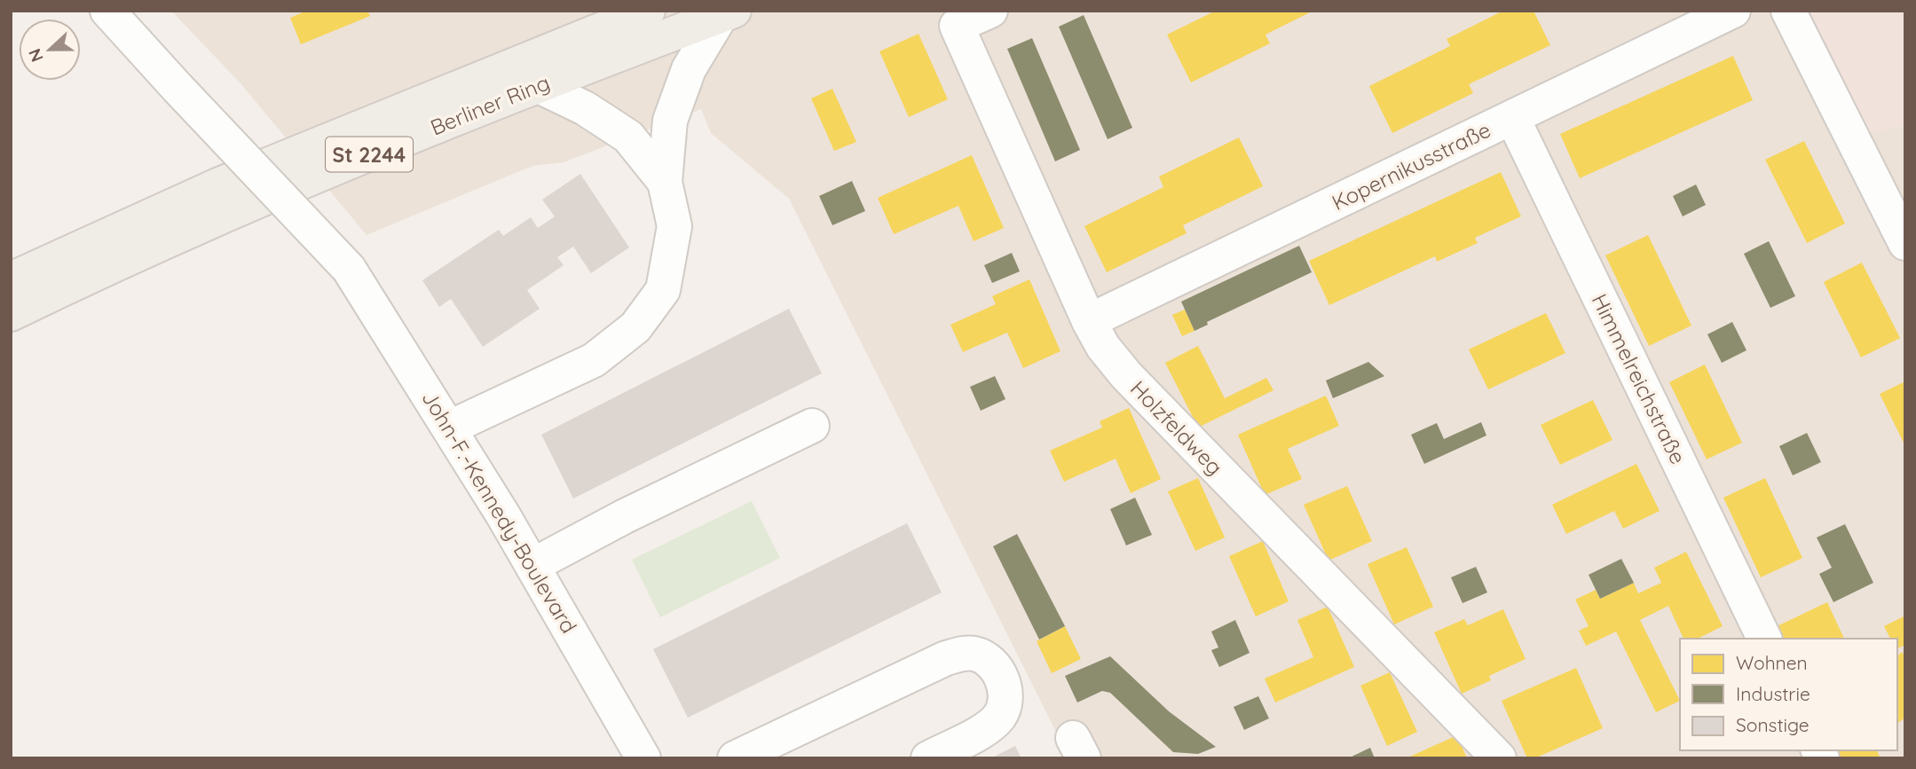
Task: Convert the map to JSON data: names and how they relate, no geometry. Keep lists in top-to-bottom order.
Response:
{
  "streets": {
    "main road": ["Berliner Ring", "St 2244"],
    "street": [
      "Kopernikusstraße",
      "Himmelreichstraße",
      "Holzfeldweg",
      "John-F.-Kennedy-Boulevard"
    ]
  },
  "crossings": [
    ["Kopernikusstraße", "Himmelreichstraße"],
    ["Kopernikusstraße", "Holzfeldweg"]
  ],
  "legend": ["Wohnen", "Industrie", "Sonstige"],
  "north": "left"
}
